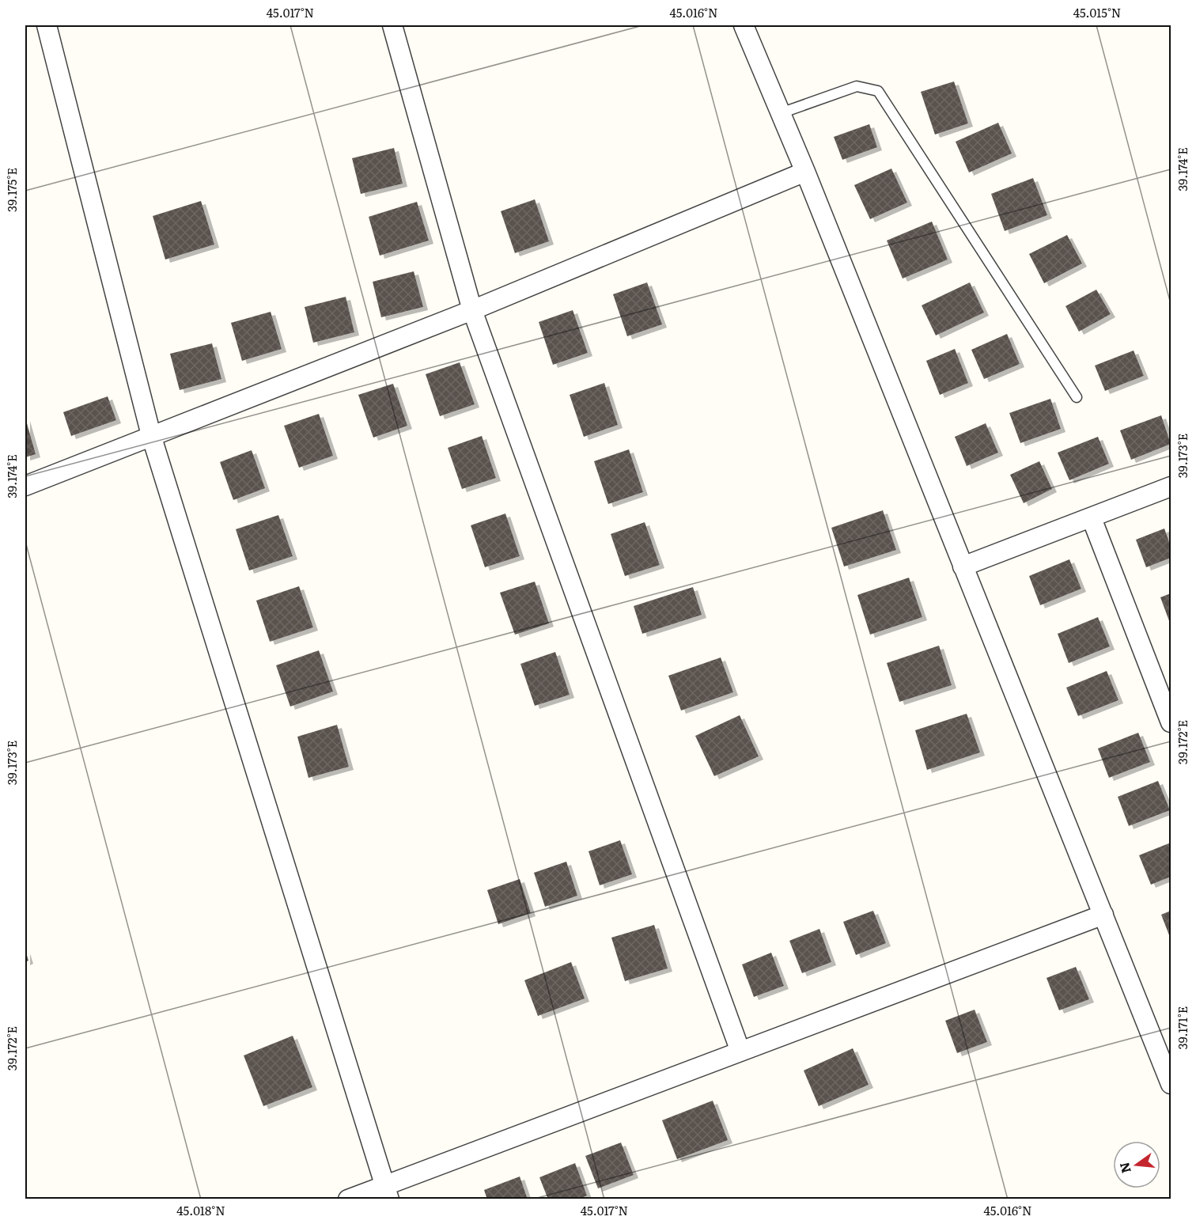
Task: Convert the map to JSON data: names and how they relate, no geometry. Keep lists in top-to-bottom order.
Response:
{
  "north": "left",
  "coordinates": [
    "45.017°N",
    "45.016°N",
    "45.015°N",
    "39.174°E",
    "39.175°E",
    "39.173°E",
    "39.172°E",
    "39.171°E",
    "45.018°N"
  ]
}
